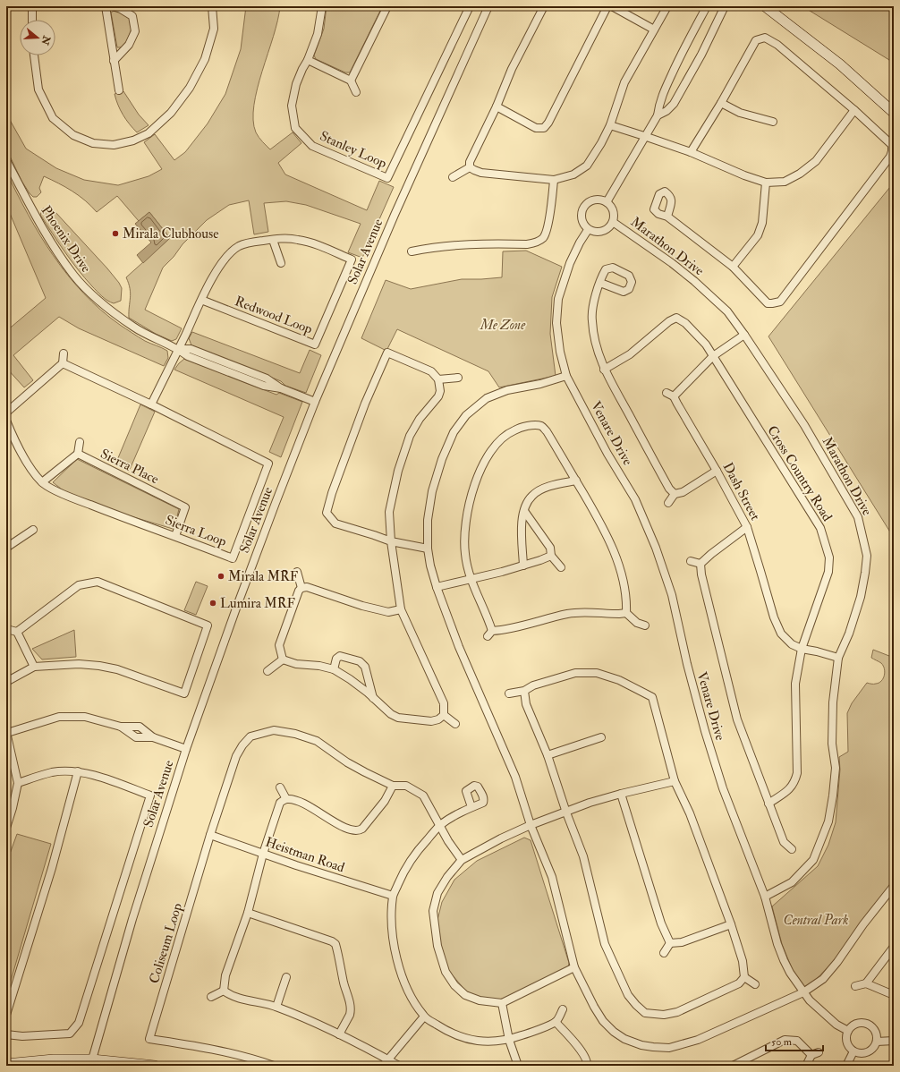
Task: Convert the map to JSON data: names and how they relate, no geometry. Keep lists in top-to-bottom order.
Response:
{
  "streets": {
    "street": [
      "Stanley Loop",
      "Phoenix Drive",
      "Marathon Drive",
      "Solar Avenue",
      "Redwood Loop",
      "Venare Drive",
      "Sierra Place",
      "Cross Country Road",
      "Dash Street",
      "Sierra Loop",
      "Heistman Road",
      "Coliseum Loop"
    ]
  },
  "crossings": [
    ["Phoenix Drive", "Solar Avenue"],
    ["Phoenix Drive", "Redwood Loop"],
    ["Marathon Drive", "Venare Drive"],
    ["Marathon Drive", "Dash Street"],
    ["Redwood Loop", "Sierra Loop"],
    ["Sierra Place", "Sierra Loop"],
    ["Cross Country Road", "Dash Street"],
    ["Heistman Road", "Coliseum Loop"]
  ],
  "parks": ["Me Zone", "Central Park"],
  "places": ["Mirala Clubhouse", "Mirala MRF", "Lumira MRF"],
  "scale_bar": "50 m",
  "north": "right"
}
